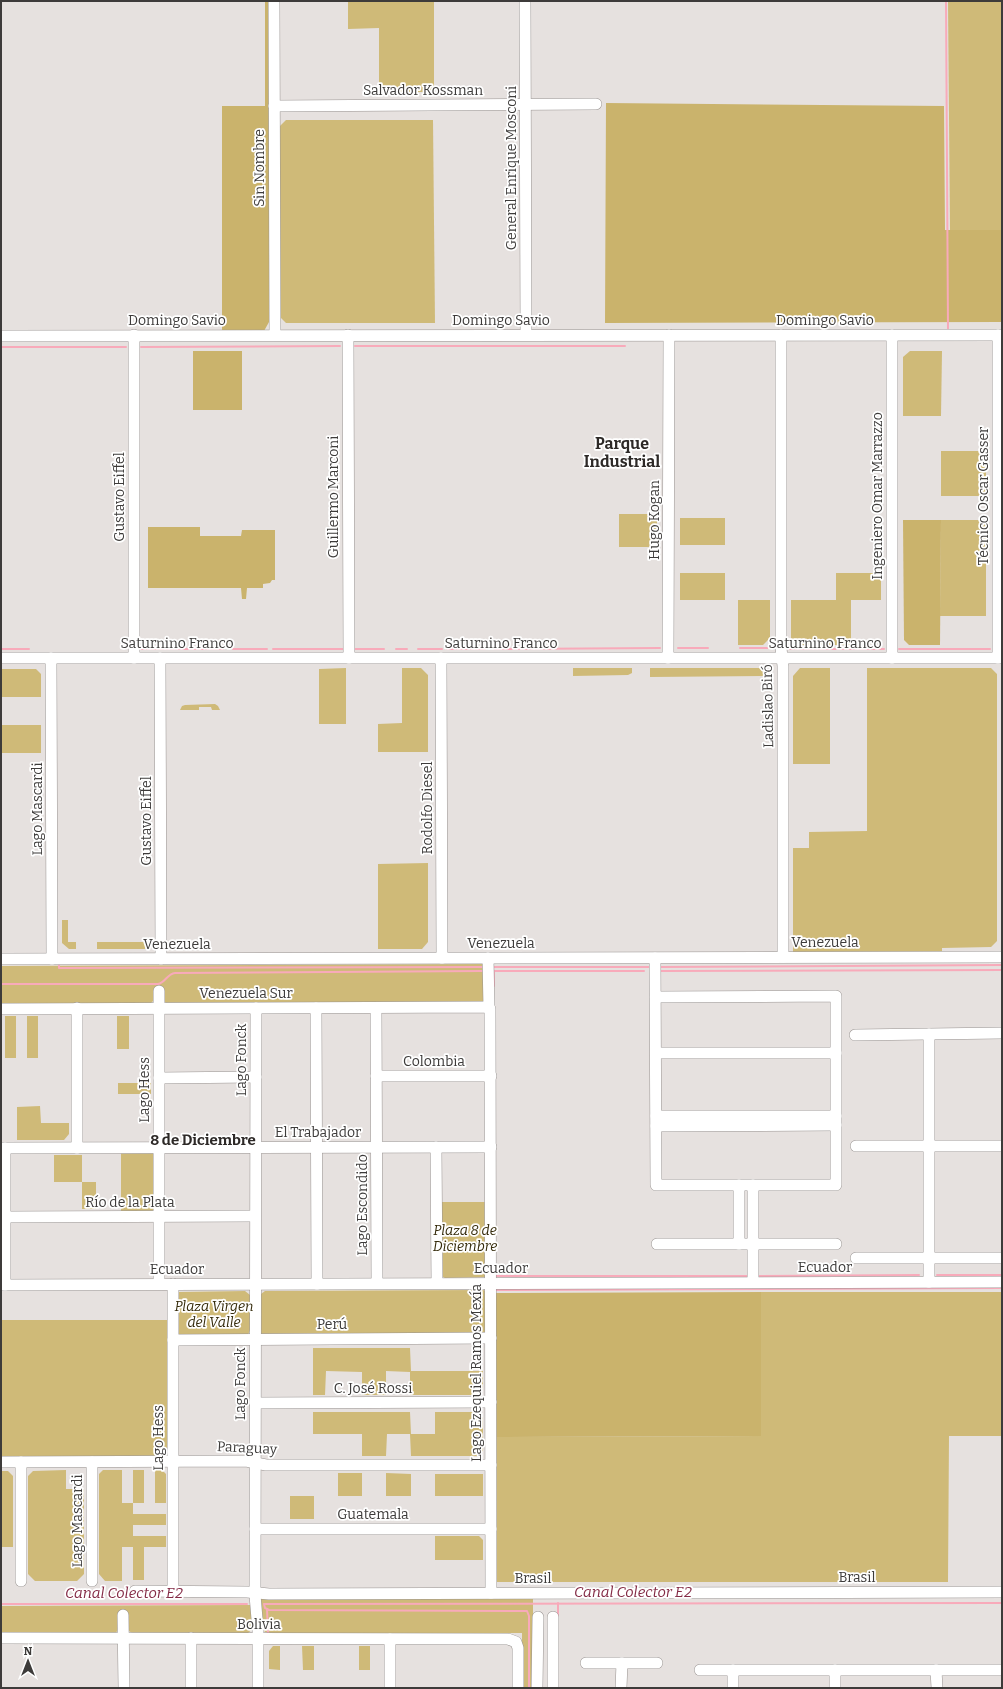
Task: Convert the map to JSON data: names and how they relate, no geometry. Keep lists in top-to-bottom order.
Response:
{
  "streets": {
    "street": [
      "Salvador Kossman",
      "Sin Nombre",
      "General Enrique Mosconi",
      "Domingo Savio",
      "Ingeniero Omar Marrazzo",
      "Técnico Oscar Gasser",
      "Gustavo Eiffel",
      "Guillermo Marconi",
      "Hugo Kogan",
      "Saturnino Franco",
      "Ladislao Biró",
      "Rodolfo Diesel",
      "Lago Mascardi",
      "Venezuela",
      "Venezuela Sur",
      "Lago Fonck",
      "Colombia",
      "Lago Hess",
      "El Trabajador",
      "Río de la Plata",
      "Lago Escondido",
      "Ecuador",
      "Perú",
      "Lago Ezequiel Ramos Mexía",
      "C. José Rossi",
      "Paraguay",
      "Guatemala",
      "Brasil",
      "Bolivia"
    ]
  },
  "crossings": [
    ["Salvador Kossman", "Sin Nombre"],
    ["Salvador Kossman", "General Enrique Mosconi"],
    ["Sin Nombre", "Domingo Savio"],
    ["General Enrique Mosconi", "Domingo Savio"],
    ["Domingo Savio", "Ingeniero Omar Marrazzo"],
    ["Domingo Savio", "Técnico Oscar Gasser"],
    ["Domingo Savio", "Gustavo Eiffel"],
    ["Domingo Savio", "Guillermo Marconi"],
    ["Domingo Savio", "Hugo Kogan"],
    ["Domingo Savio", "Ladislao Biró"],
    ["Ingeniero Omar Marrazzo", "Saturnino Franco"],
    ["Técnico Oscar Gasser", "Saturnino Franco"],
    ["Gustavo Eiffel", "Saturnino Franco"],
    ["Gustavo Eiffel", "Venezuela"],
    ["Guillermo Marconi", "Saturnino Franco"],
    ["Hugo Kogan", "Saturnino Franco"],
    ["Saturnino Franco", "Ladislao Biró"],
    ["Saturnino Franco", "Rodolfo Diesel"],
    ["Saturnino Franco", "Lago Mascardi"],
    ["Ladislao Biró", "Venezuela"],
    ["Rodolfo Diesel", "Venezuela"],
    ["Lago Mascardi", "Venezuela"],
    ["Lago Mascardi", "Paraguay"],
    ["Venezuela", "Lago Ezequiel Ramos Mexía"],
    ["Venezuela Sur", "Lago Fonck"],
    ["Venezuela Sur", "Lago Hess"],
    ["Venezuela Sur", "Lago Escondido"],
    ["Venezuela Sur", "Lago Ezequiel Ramos Mexía"],
    ["Lago Fonck", "El Trabajador"],
    ["Lago Fonck", "Río de la Plata"],
    ["Lago Fonck", "Ecuador"],
    ["Lago Fonck", "Perú"],
    ["Lago Fonck", "C. José Rossi"],
    ["Lago Fonck", "Paraguay"],
    ["Lago Fonck", "Guatemala"],
    ["Lago Fonck", "Brasil"],
    ["Lago Fonck", "Bolivia"],
    ["Colombia", "Lago Escondido"],
    ["Colombia", "Lago Ezequiel Ramos Mexía"],
    ["Lago Hess", "El Trabajador"],
    ["Lago Hess", "Río de la Plata"],
    ["Lago Hess", "Ecuador"],
    ["Lago Hess", "Perú"],
    ["Lago Hess", "Paraguay"],
    ["Lago Hess", "Brasil"],
    ["El Trabajador", "Lago Escondido"],
    ["El Trabajador", "Lago Ezequiel Ramos Mexía"],
    ["Lago Escondido", "Ecuador"],
    ["Ecuador", "Lago Ezequiel Ramos Mexía"],
    ["Perú", "Lago Ezequiel Ramos Mexía"],
    ["Lago Ezequiel Ramos Mexía", "C. José Rossi"],
    ["Lago Ezequiel Ramos Mexía", "Paraguay"],
    ["Lago Ezequiel Ramos Mexía", "Guatemala"],
    ["Lago Ezequiel Ramos Mexía", "Brasil"]
  ],
  "districts": ["Parque Industrial", "8 de Diciembre"],
  "water": ["Canal Colector E2"],
  "parks": ["Plaza 8 de Diciembre", "Plaza Virgen del Valle"],
  "north": "top"
}
